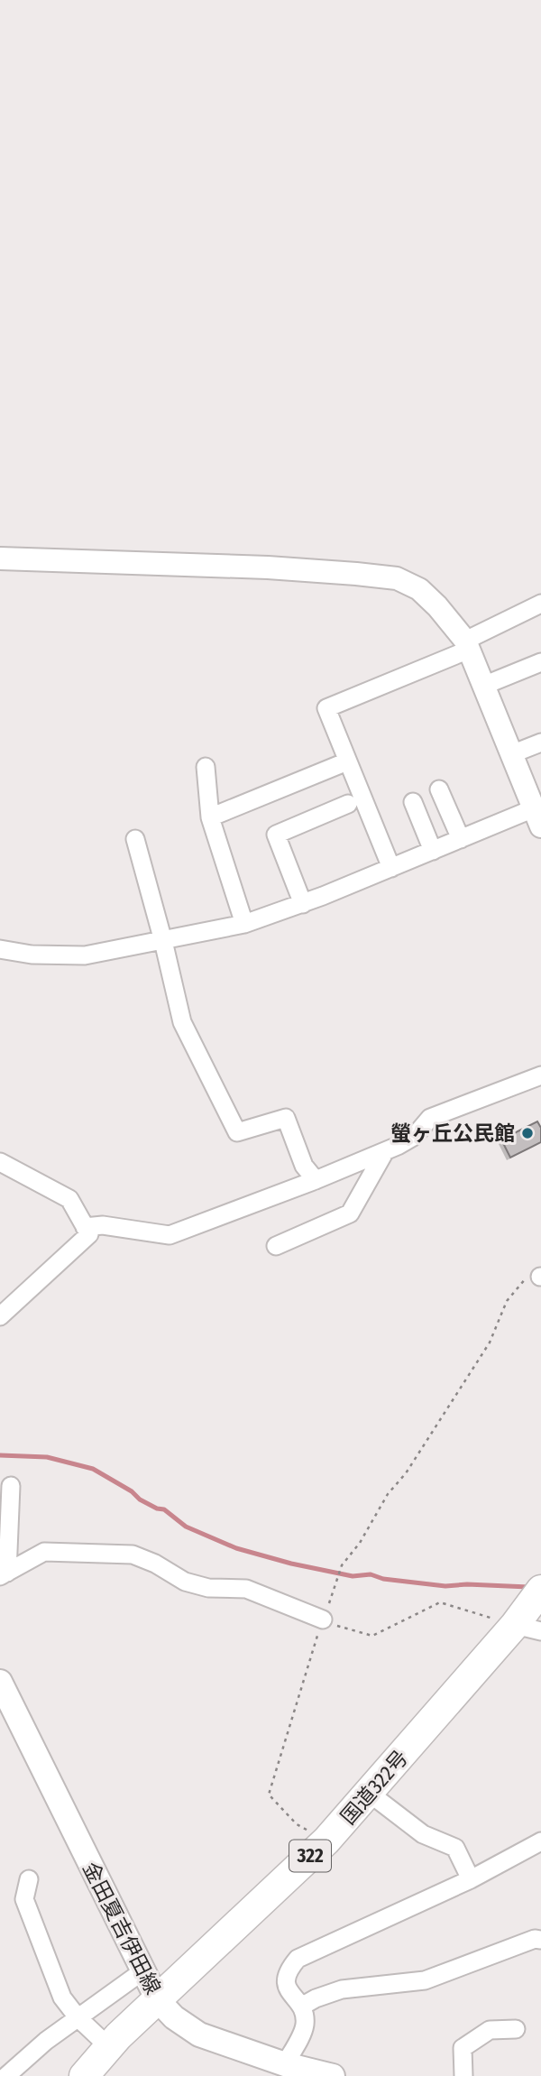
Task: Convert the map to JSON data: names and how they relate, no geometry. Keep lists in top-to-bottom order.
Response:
{
  "streets": {
    "highway": ["国道322号", "322"],
    "main road": ["金田夏吉伊田線"]
  },
  "crossings": [
    ["国道322号", "金田夏吉伊田線"]
  ],
  "places": ["螢ヶ丘公民館"]
}
